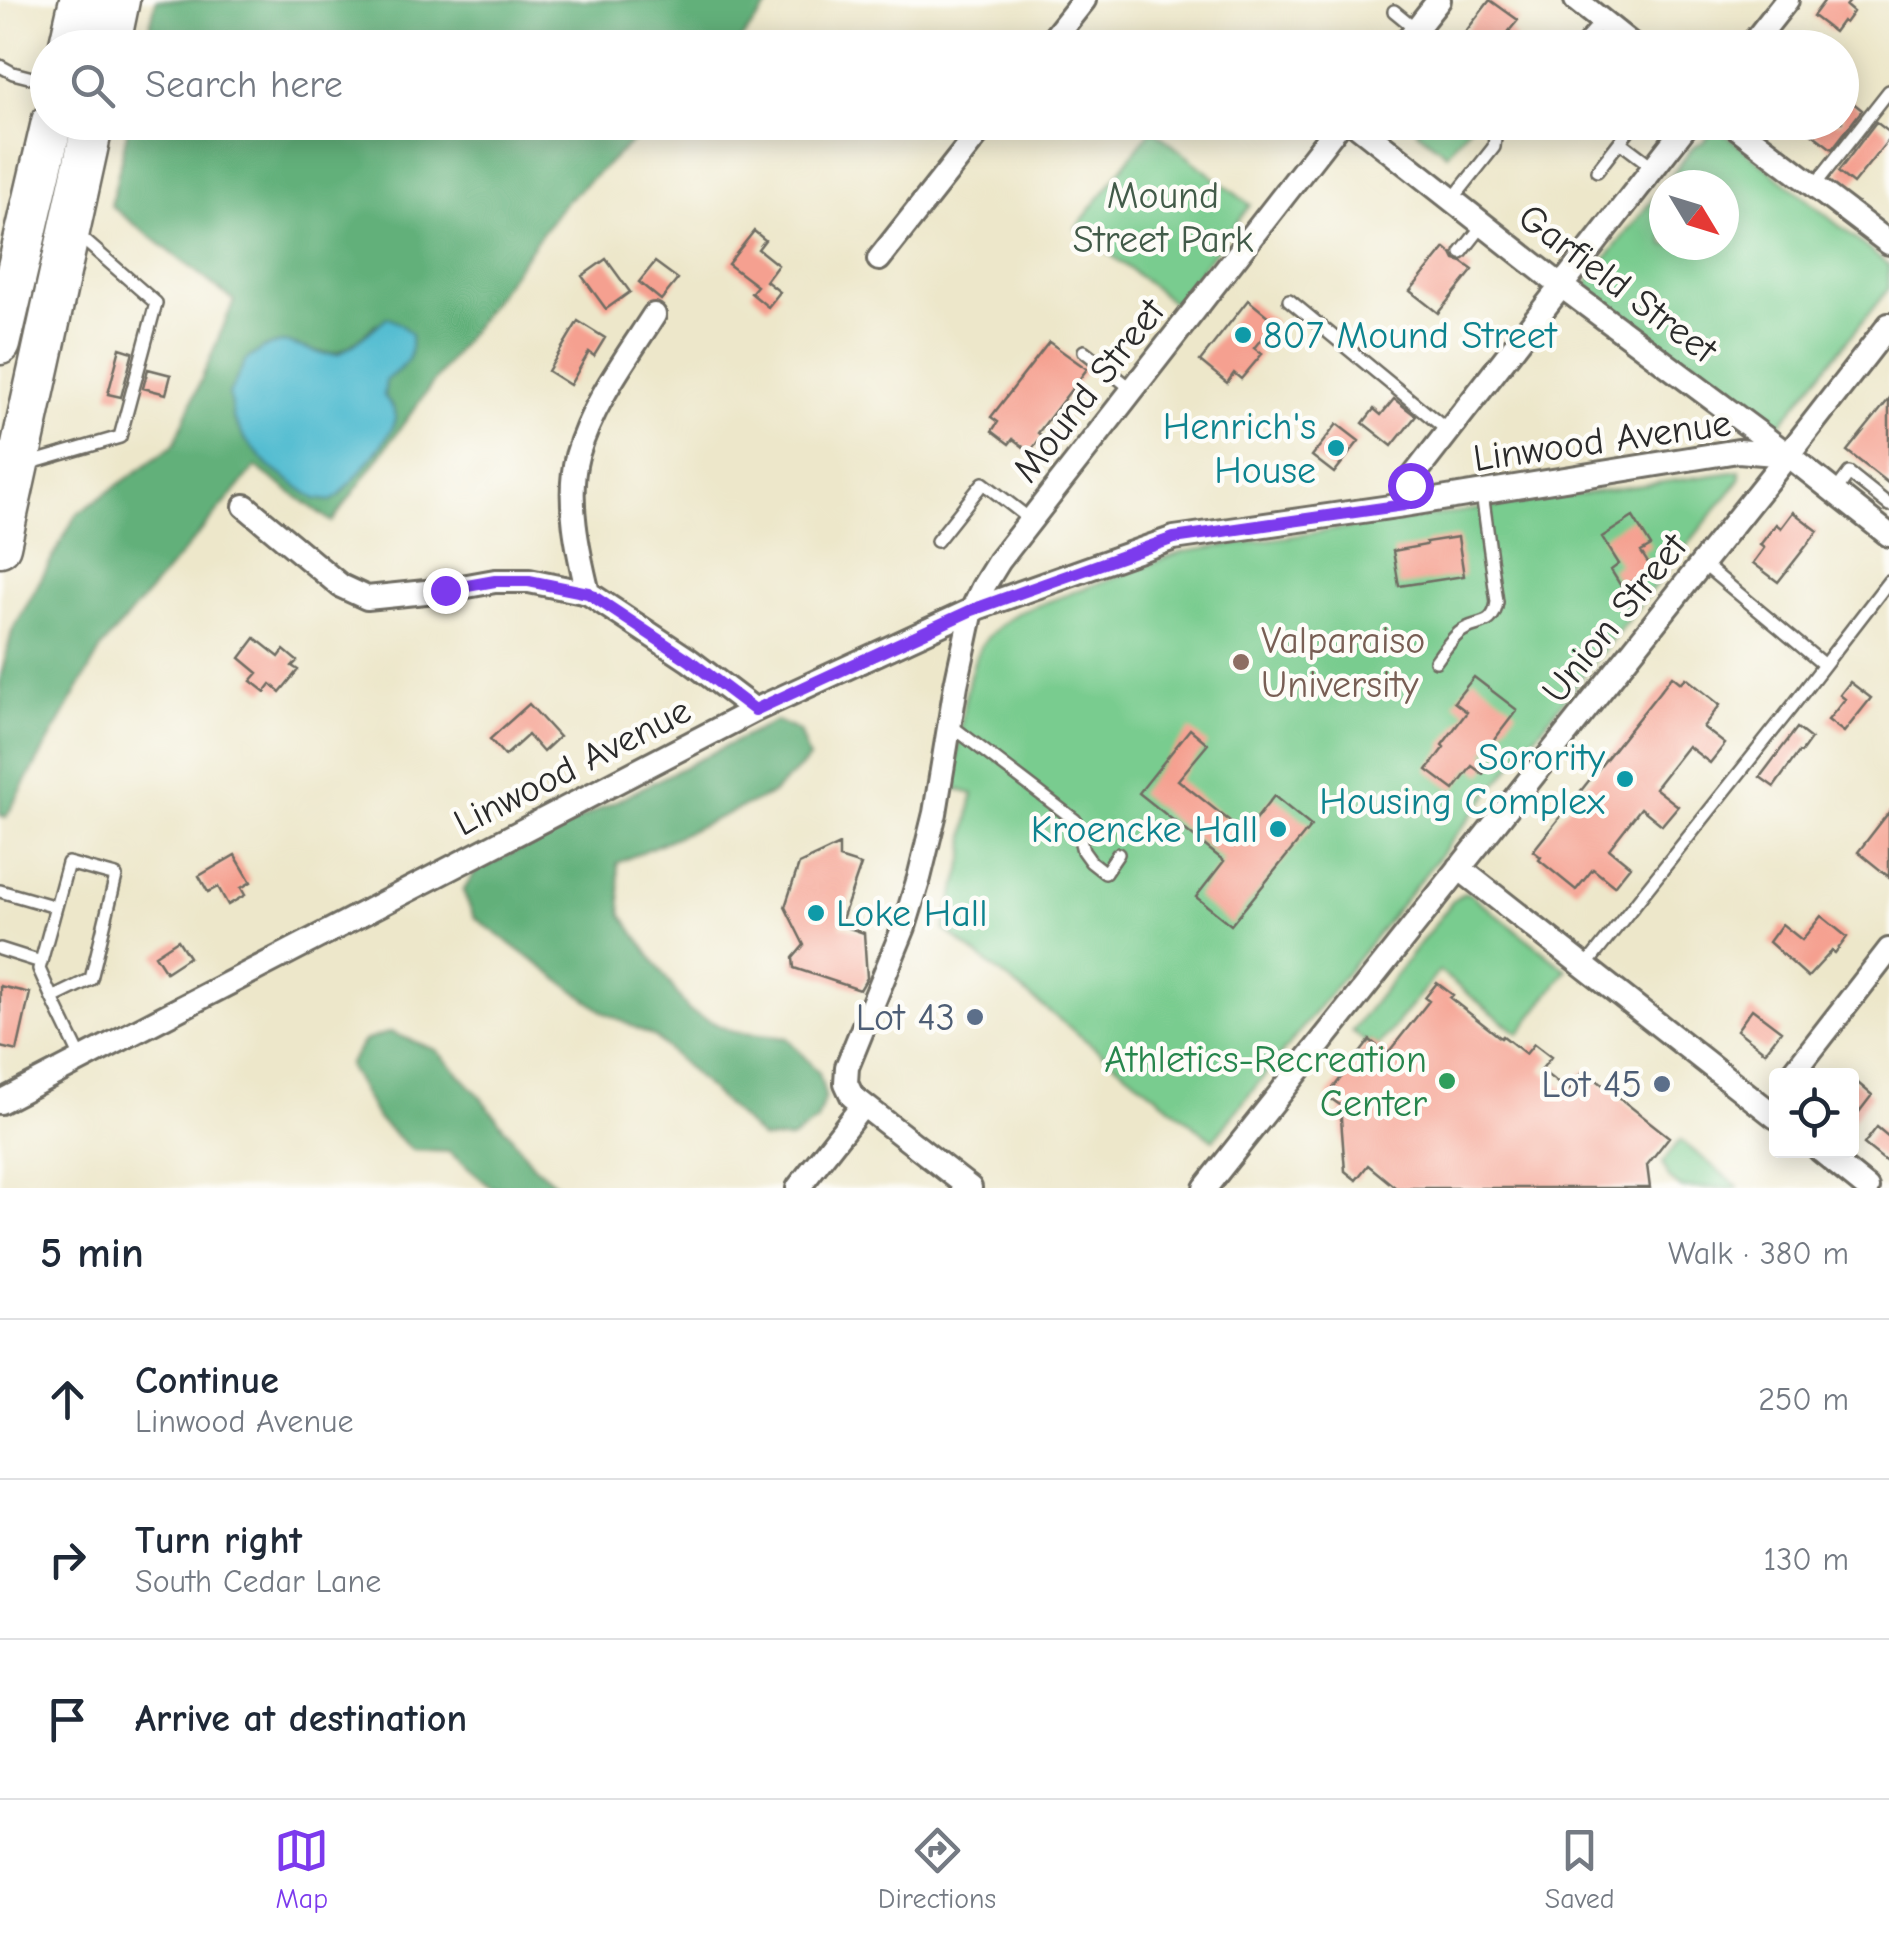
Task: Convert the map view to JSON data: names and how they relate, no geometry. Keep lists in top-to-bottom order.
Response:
{
  "streets": {
    "street": [
      "Garfield Street",
      "Mound Street",
      "Linwood Avenue",
      "Union Street"
    ]
  },
  "crossings": [
    ["Garfield Street", "Linwood Avenue"],
    ["Garfield Street", "Union Street"],
    ["Mound Street", "Linwood Avenue"],
    ["Linwood Avenue", "Union Street"]
  ],
  "parks": ["Mound Street Park"],
  "places": [
    "807 Mound Street",
    "Henrich's House",
    "Valparaiso University",
    "Sorority Housing Complex",
    "Kroencke Hall",
    "Loke Hall",
    "Lot 43",
    "Athletics-Recreation Center",
    "Lot 45"
  ],
  "north": "bottom right",
  "page": {
    "search": "Search here",
    "heading": ["5 min", "Walk · 380 m"],
    "list": [
      ["Continue", "Linwood Avenue", "250 m"],
      ["Turn right", "South Cedar Lane", "130 m"],
      "Arrive at destination"
    ],
    "nav": ["Map", "Directions", "Saved"]
  }
}
